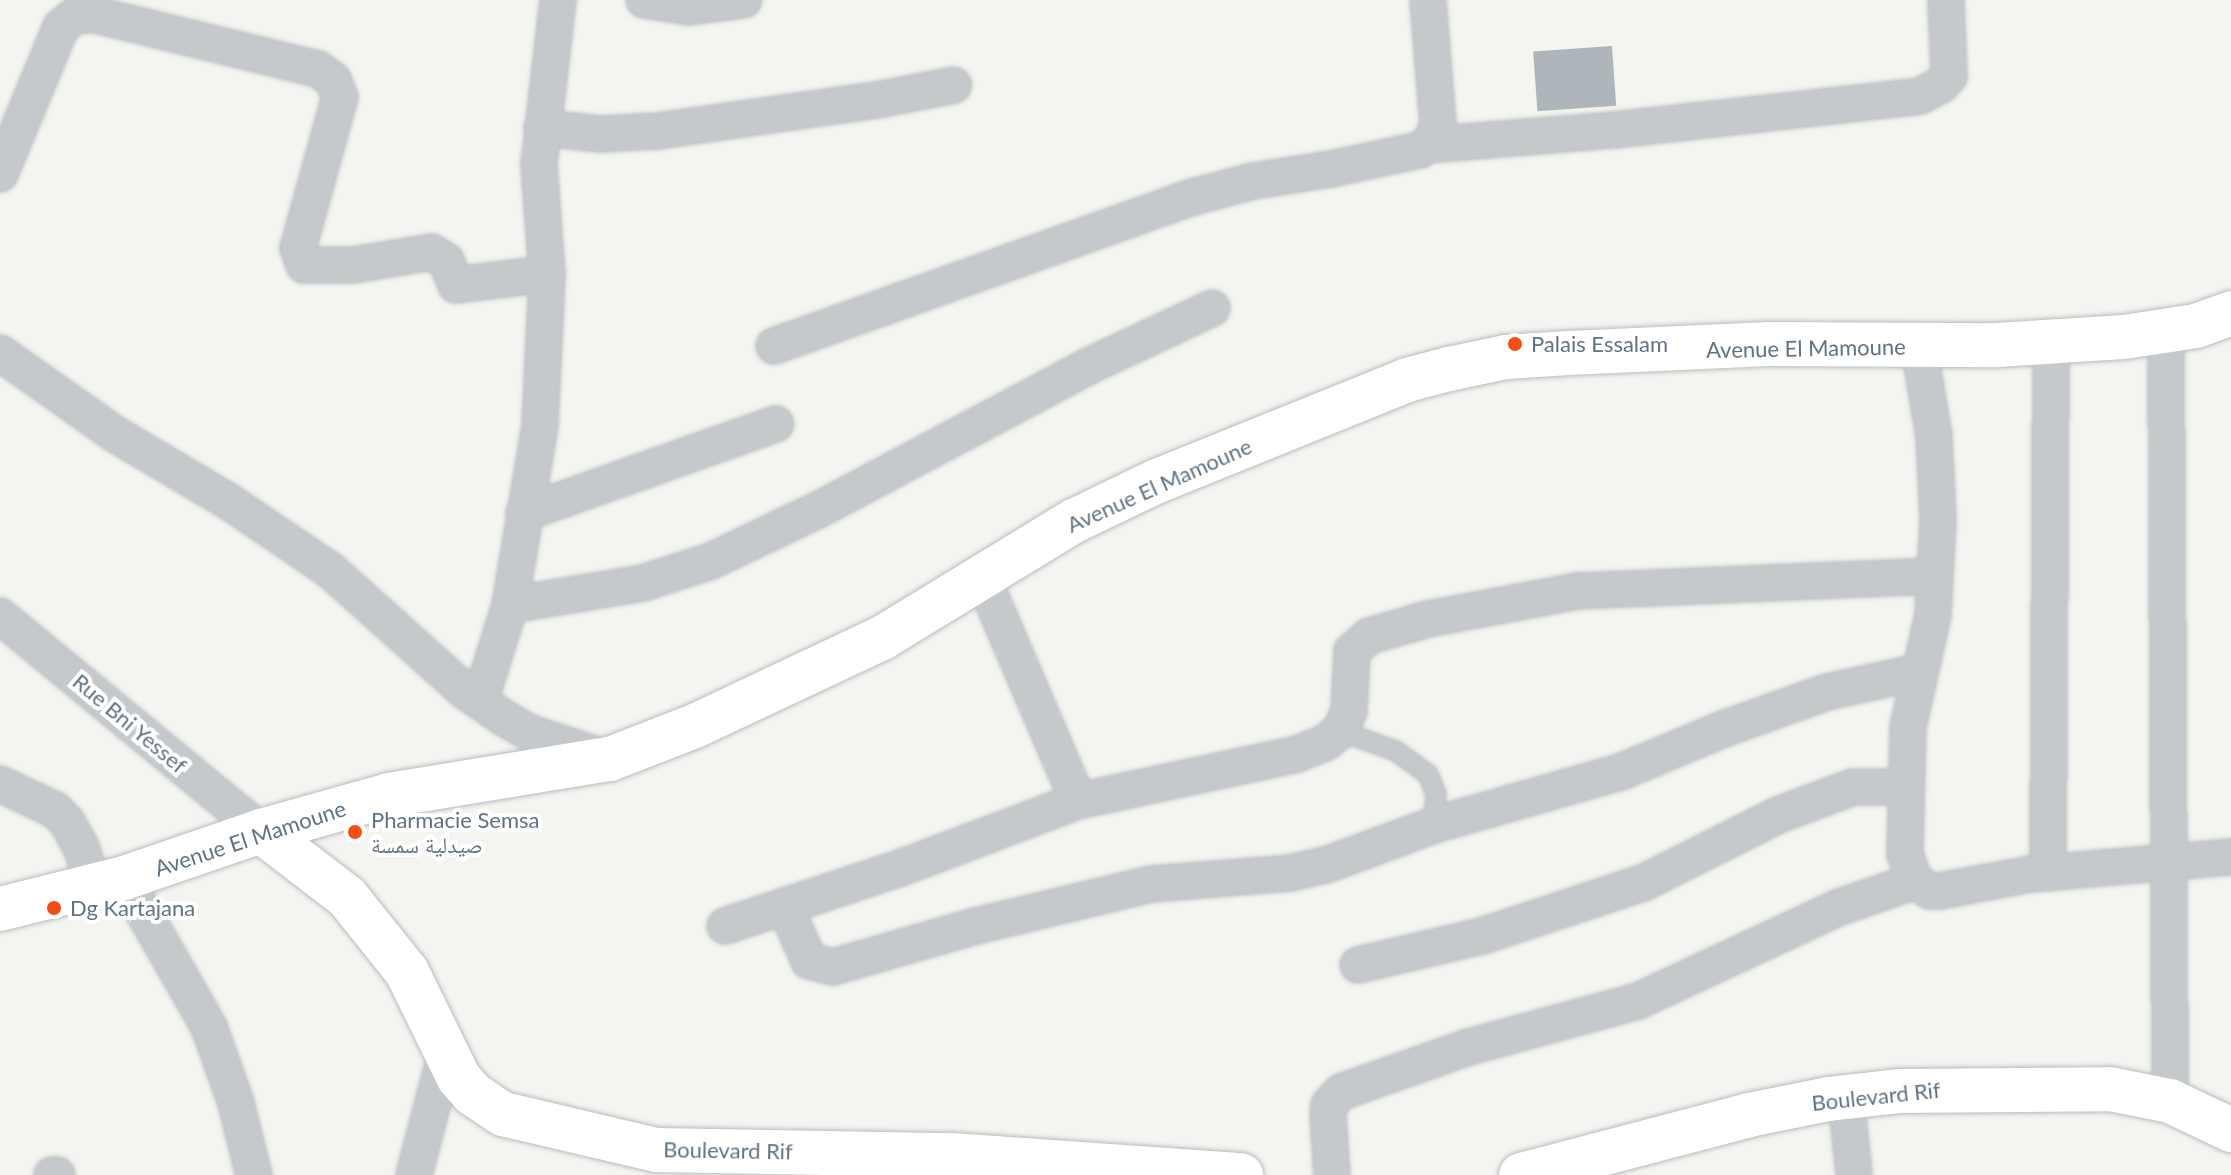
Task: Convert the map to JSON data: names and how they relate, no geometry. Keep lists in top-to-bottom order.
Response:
{
  "streets": {
    "street": ["Avenue El Mamoune", "Rue Bni Yessef", "Boulevard Rif"]
  },
  "crossings": [
    ["Avenue El Mamoune", "Rue Bni Yessef"],
    ["Avenue El Mamoune", "Boulevard Rif"],
    ["Rue Bni Yessef", "Boulevard Rif"]
  ],
  "places": ["Palais Essalam", "Pharmacie Semsa صيدلية سمسة", "Dg Kartajana"]
}
